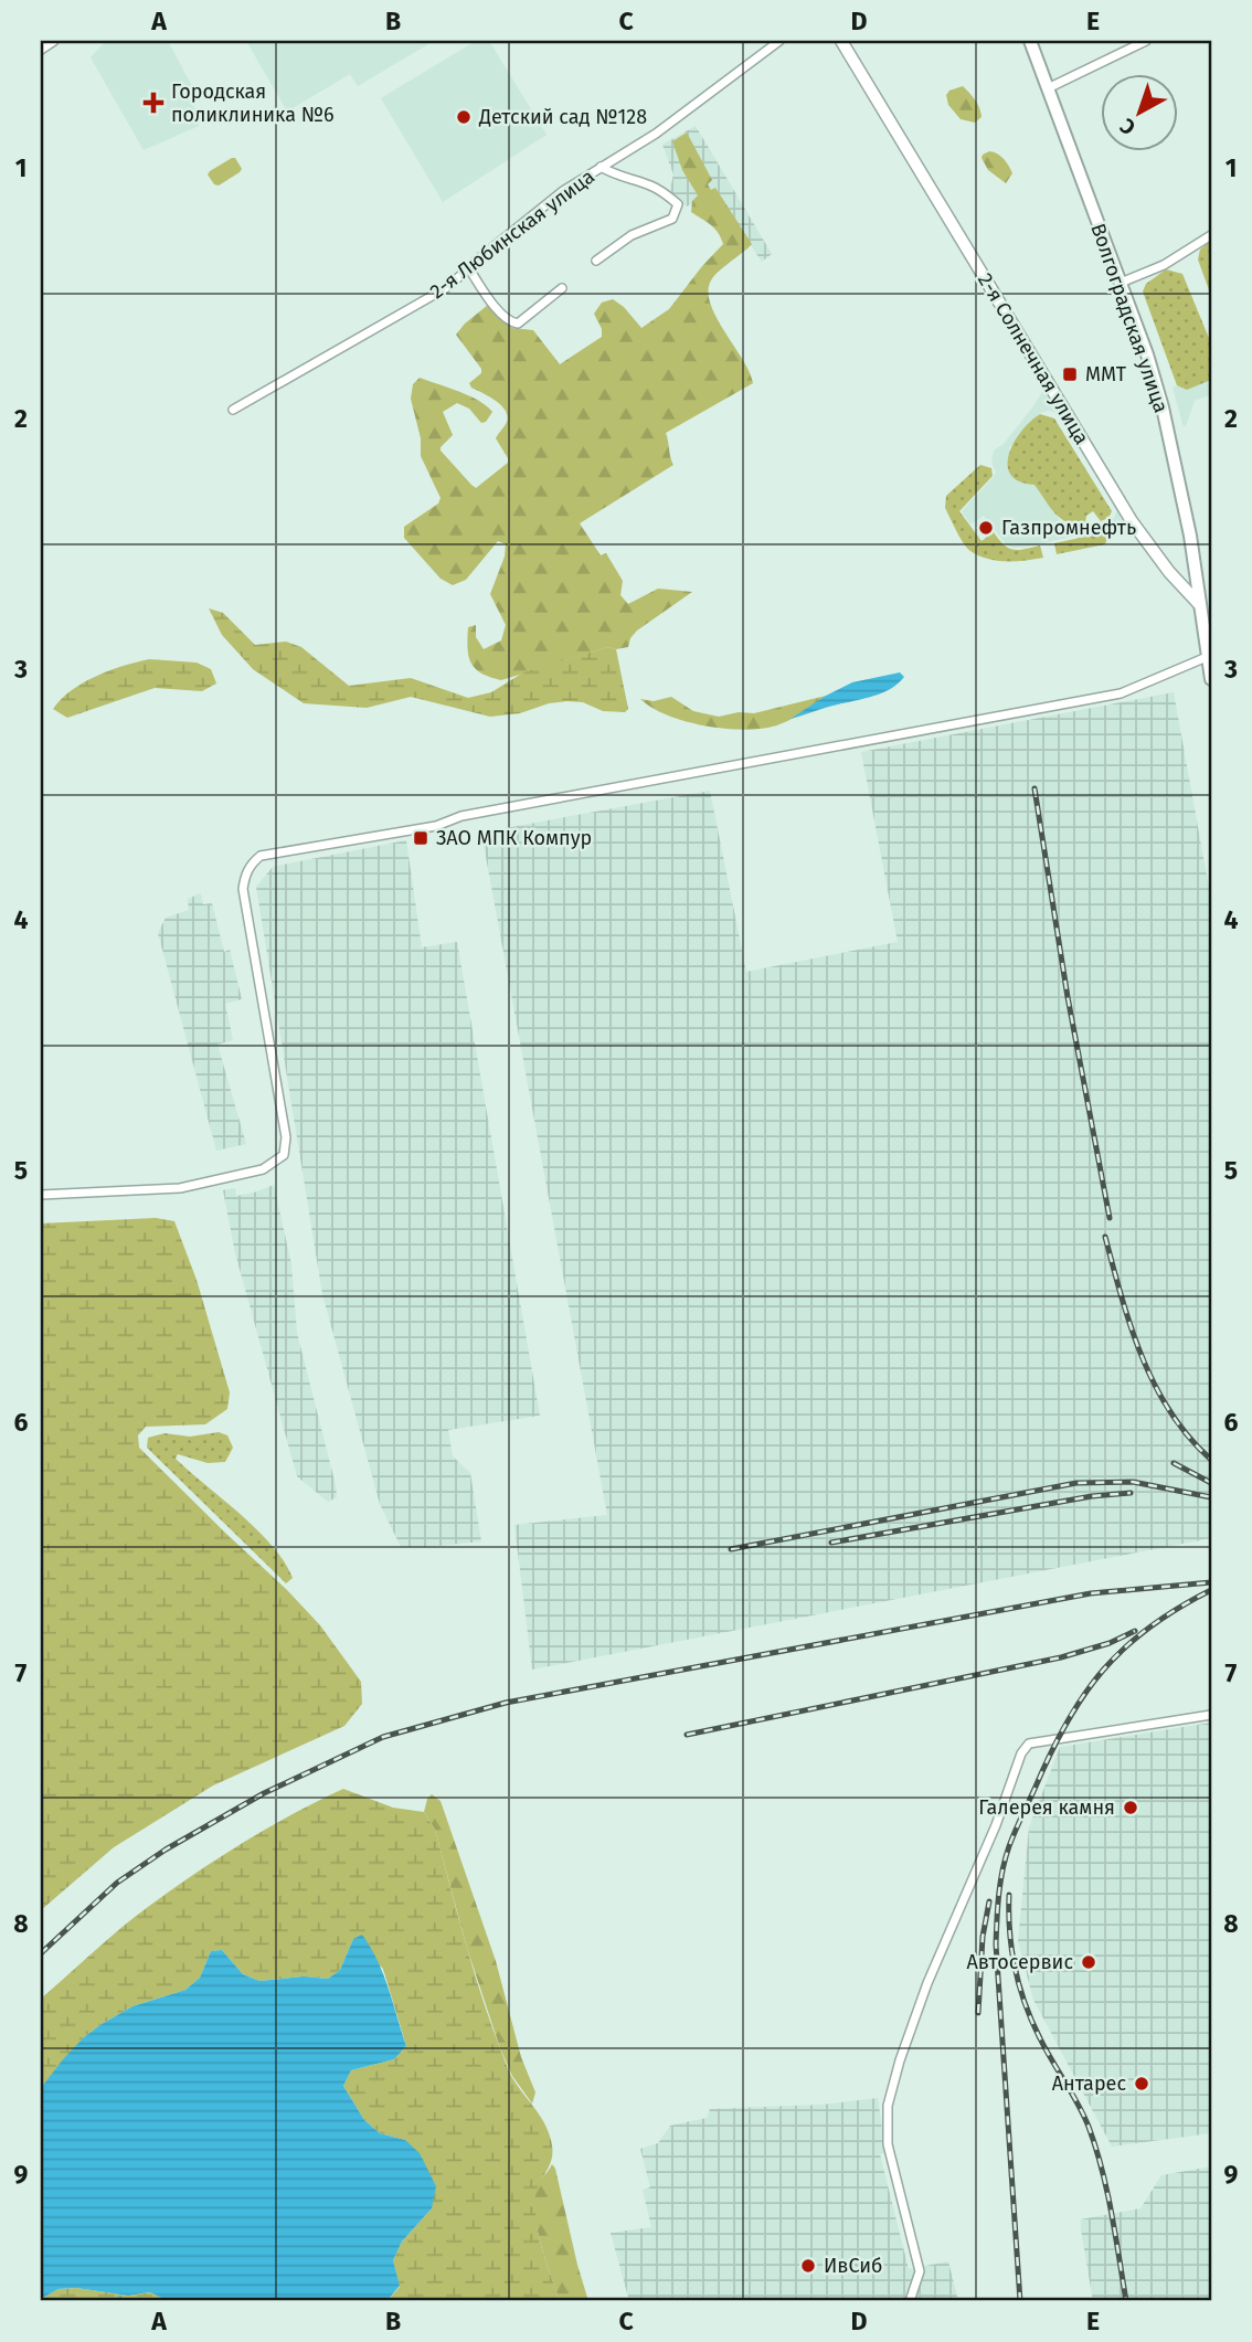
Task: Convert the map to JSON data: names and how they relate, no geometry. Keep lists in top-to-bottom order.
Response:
{
  "streets": {
    "main road": ["Волгоградская улица", "2-я Солнечная улица"],
    "street": ["2-я Любинская улица"]
  },
  "crossings": [
    ["Волгоградская улица", "2-я Солнечная улица"]
  ],
  "places": {
    "health": ["Городская поликлиника №6"],
    "other": [
      "Детский сад №128",
      "Газпромнефть",
      "Галерея камня",
      "Автосервис",
      "Антарес",
      "ИвСиб"
    ],
    "transit": ["ММТ", "ЗАО МПК Компур"]
  },
  "north": "bottom left",
  "grid": {
    "columns": [
      "A",
      "B",
      "C",
      "D",
      "E"
    ],
    "rows": [
      "1",
      "2",
      "3",
      "4",
      "5",
      "6",
      "7",
      "8",
      "9"
    ]
  }
}
